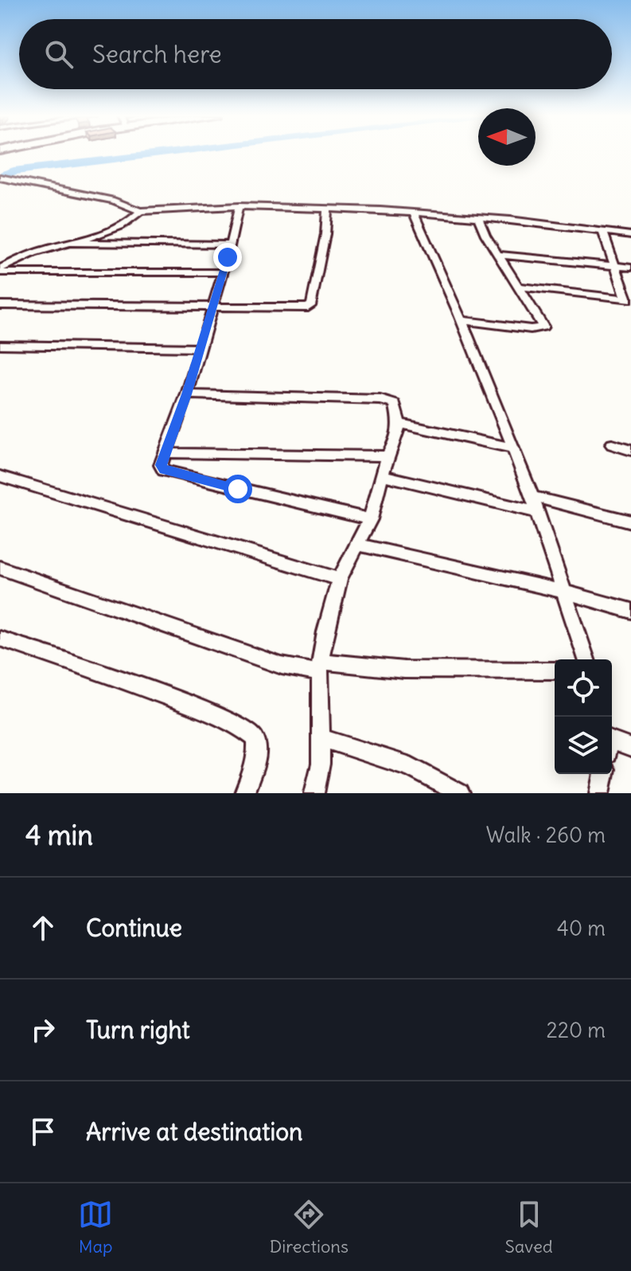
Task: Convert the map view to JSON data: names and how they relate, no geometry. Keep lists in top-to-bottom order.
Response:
{
  "north": "left",
  "page": {
    "search": "Search here",
    "heading": ["4 min", "Walk · 260 m"],
    "list": [
      ["Continue", "40 m"],
      ["Turn right", "220 m"],
      "Arrive at destination"
    ],
    "nav": ["Map", "Directions", "Saved"]
  }
}
